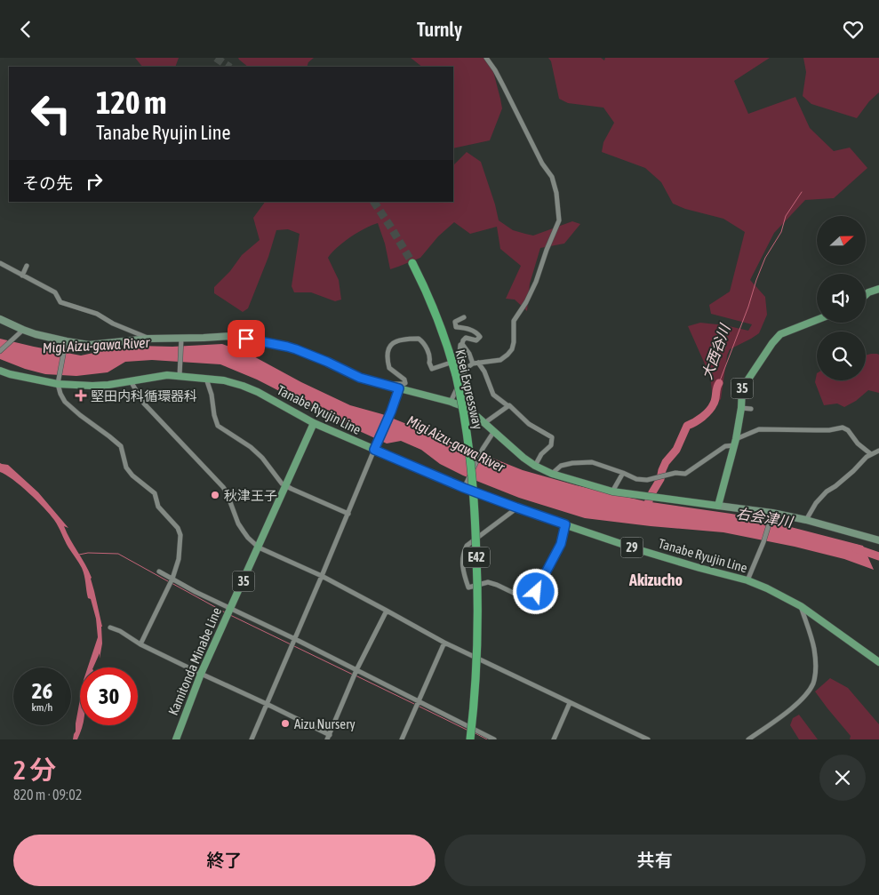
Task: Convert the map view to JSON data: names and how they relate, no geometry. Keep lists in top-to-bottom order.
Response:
{
  "streets": {
    "highway": ["Kisei Expressway", "E42"],
    "main road": [
      "35",
      "Tanabe Ryujin Line",
      "29",
      "Kamitonda Minabe Line"
    ]
  },
  "crossings": [
    ["Tanabe Ryujin Line", "Kamitonda Minabe Line"]
  ],
  "districts": ["Akizucho"],
  "water": ["Migi Aizu-gawa River", "大西谷川", "右会津川"],
  "places": {
    "health": ["堅田内科循環器科"],
    "other": ["秋津王子", "Aizu Nursery"]
  },
  "north": "right",
  "page": {
    "header": "Turnly",
    "turn": ["120 m", "Tanabe Ryujin Line"],
    "then": "その先",
    "speed": "26 km/h",
    "limit": "30",
    "heading": ["2 分", "820 m · 09:02"],
    "buttons": ["終了", "共有"]
  }
}
